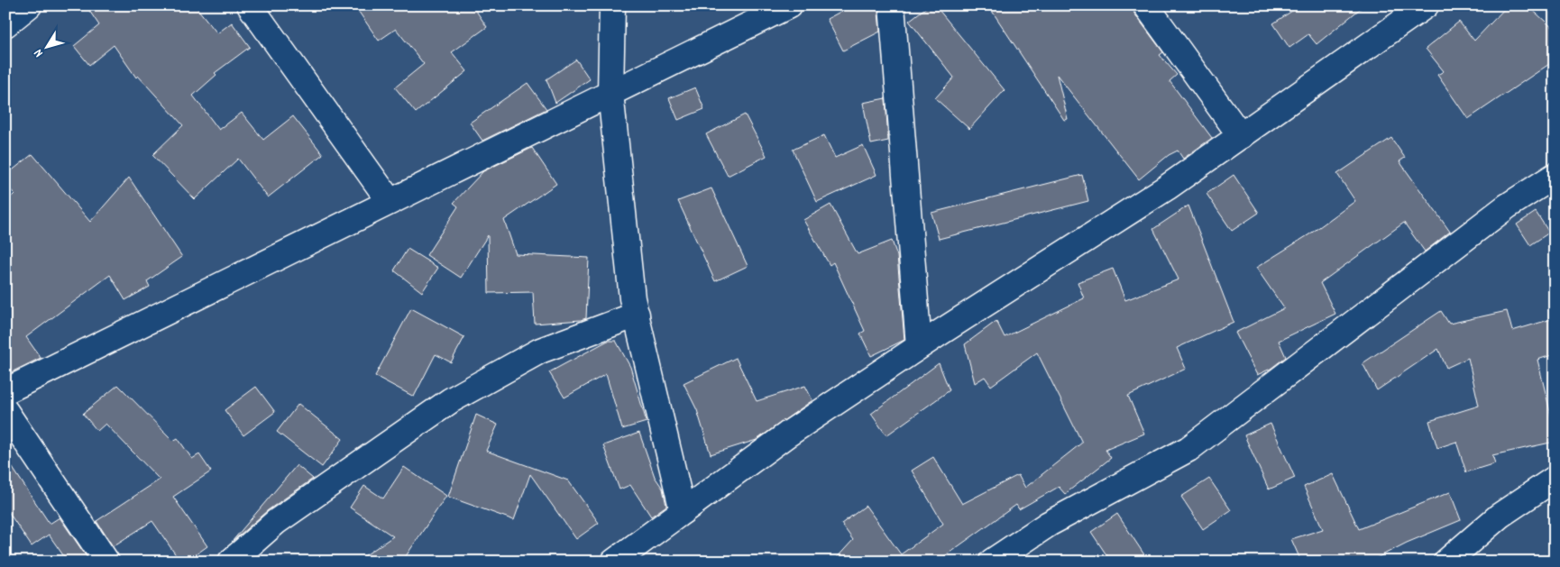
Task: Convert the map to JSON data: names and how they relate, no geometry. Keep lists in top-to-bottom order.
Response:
{
  "north": "bottom left"
}
